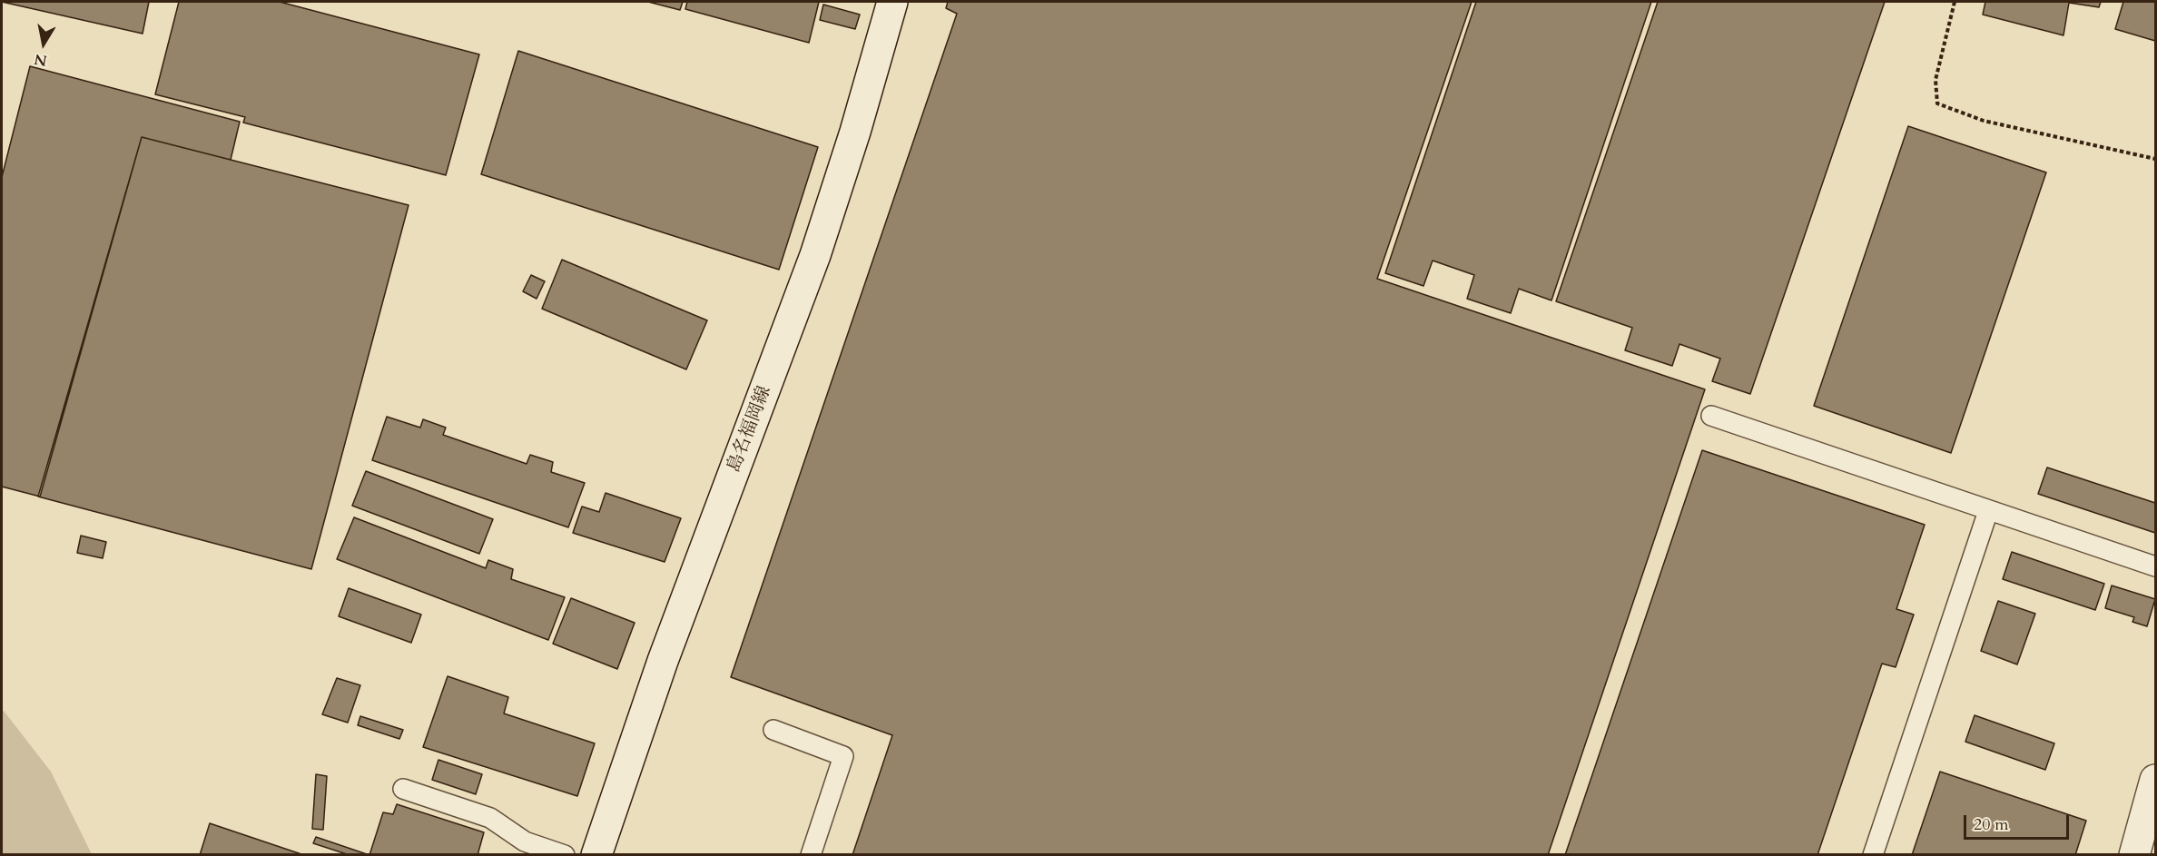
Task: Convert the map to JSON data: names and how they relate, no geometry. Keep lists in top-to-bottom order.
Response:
{
  "streets": {
    "main road": ["島名福岡線"]
  },
  "scale_bar": "20 m",
  "north": "bottom"
}
